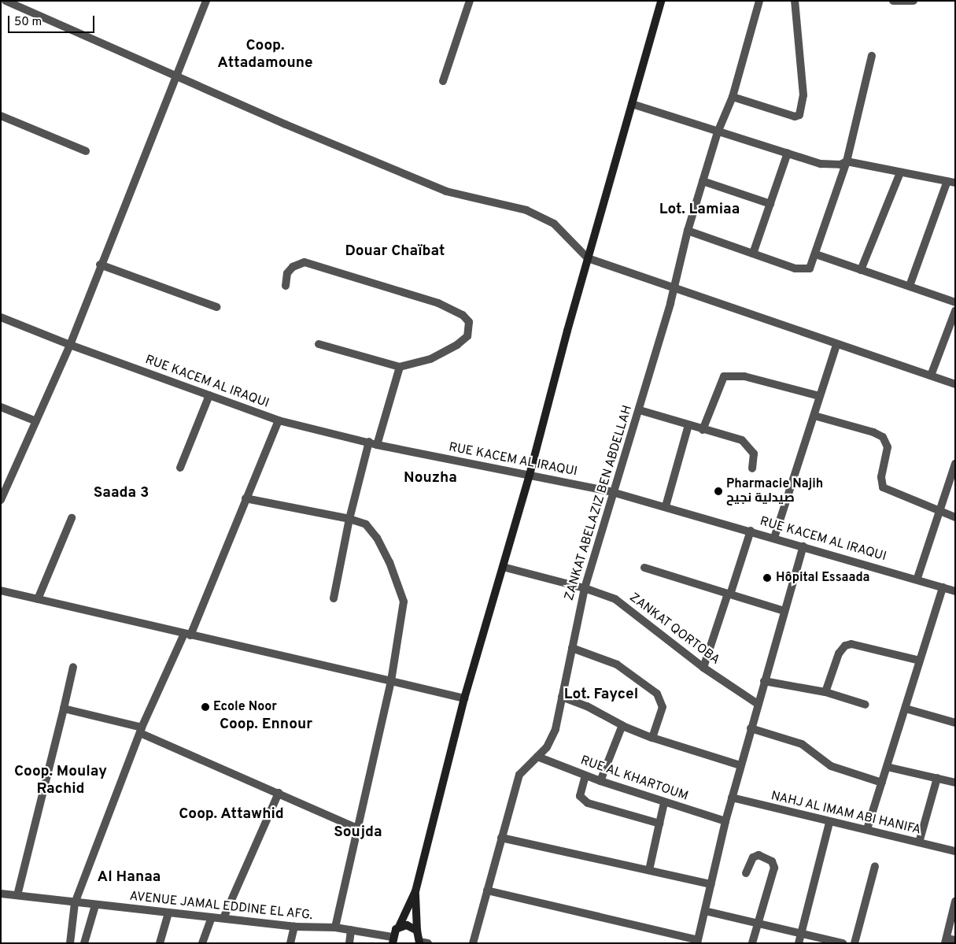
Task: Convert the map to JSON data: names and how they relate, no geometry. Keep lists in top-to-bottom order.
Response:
{
  "streets": {
    "street": [
      "RUE KACEM AL IRAQUI",
      "ZANKAT ABELAZIZ BEN ABDELLAH",
      "ZANKAT QORTOBA",
      "RUE AL KHARTOUM",
      "NAHJ AL IMAM ABI HANIFA",
      "AVENUE JAMAL EDDINE EL AFG."
    ]
  },
  "crossings": [
    ["RUE KACEM AL IRAQUI", "ZANKAT ABELAZIZ BEN ABDELLAH"],
    ["ZANKAT ABELAZIZ BEN ABDELLAH", "ZANKAT QORTOBA"],
    ["ZANKAT ABELAZIZ BEN ABDELLAH", "RUE AL KHARTOUM"]
  ],
  "districts": [
    "Coop. Attadamoune",
    "Lot. Lamiaa",
    "Douar Chaïbat",
    "Nouzha",
    "Saada 3",
    "Lot. Faycel",
    "Coop. Ennour",
    "Coop. Moulay Rachid",
    "Coop. Attawhid",
    "Soujda",
    "Al Hanaa"
  ],
  "places": ["Pharmacie Najih صيدلية نجيح", "Hôpital Essaada", "Ecole Noor"],
  "scale_bar": "50 m"
}
